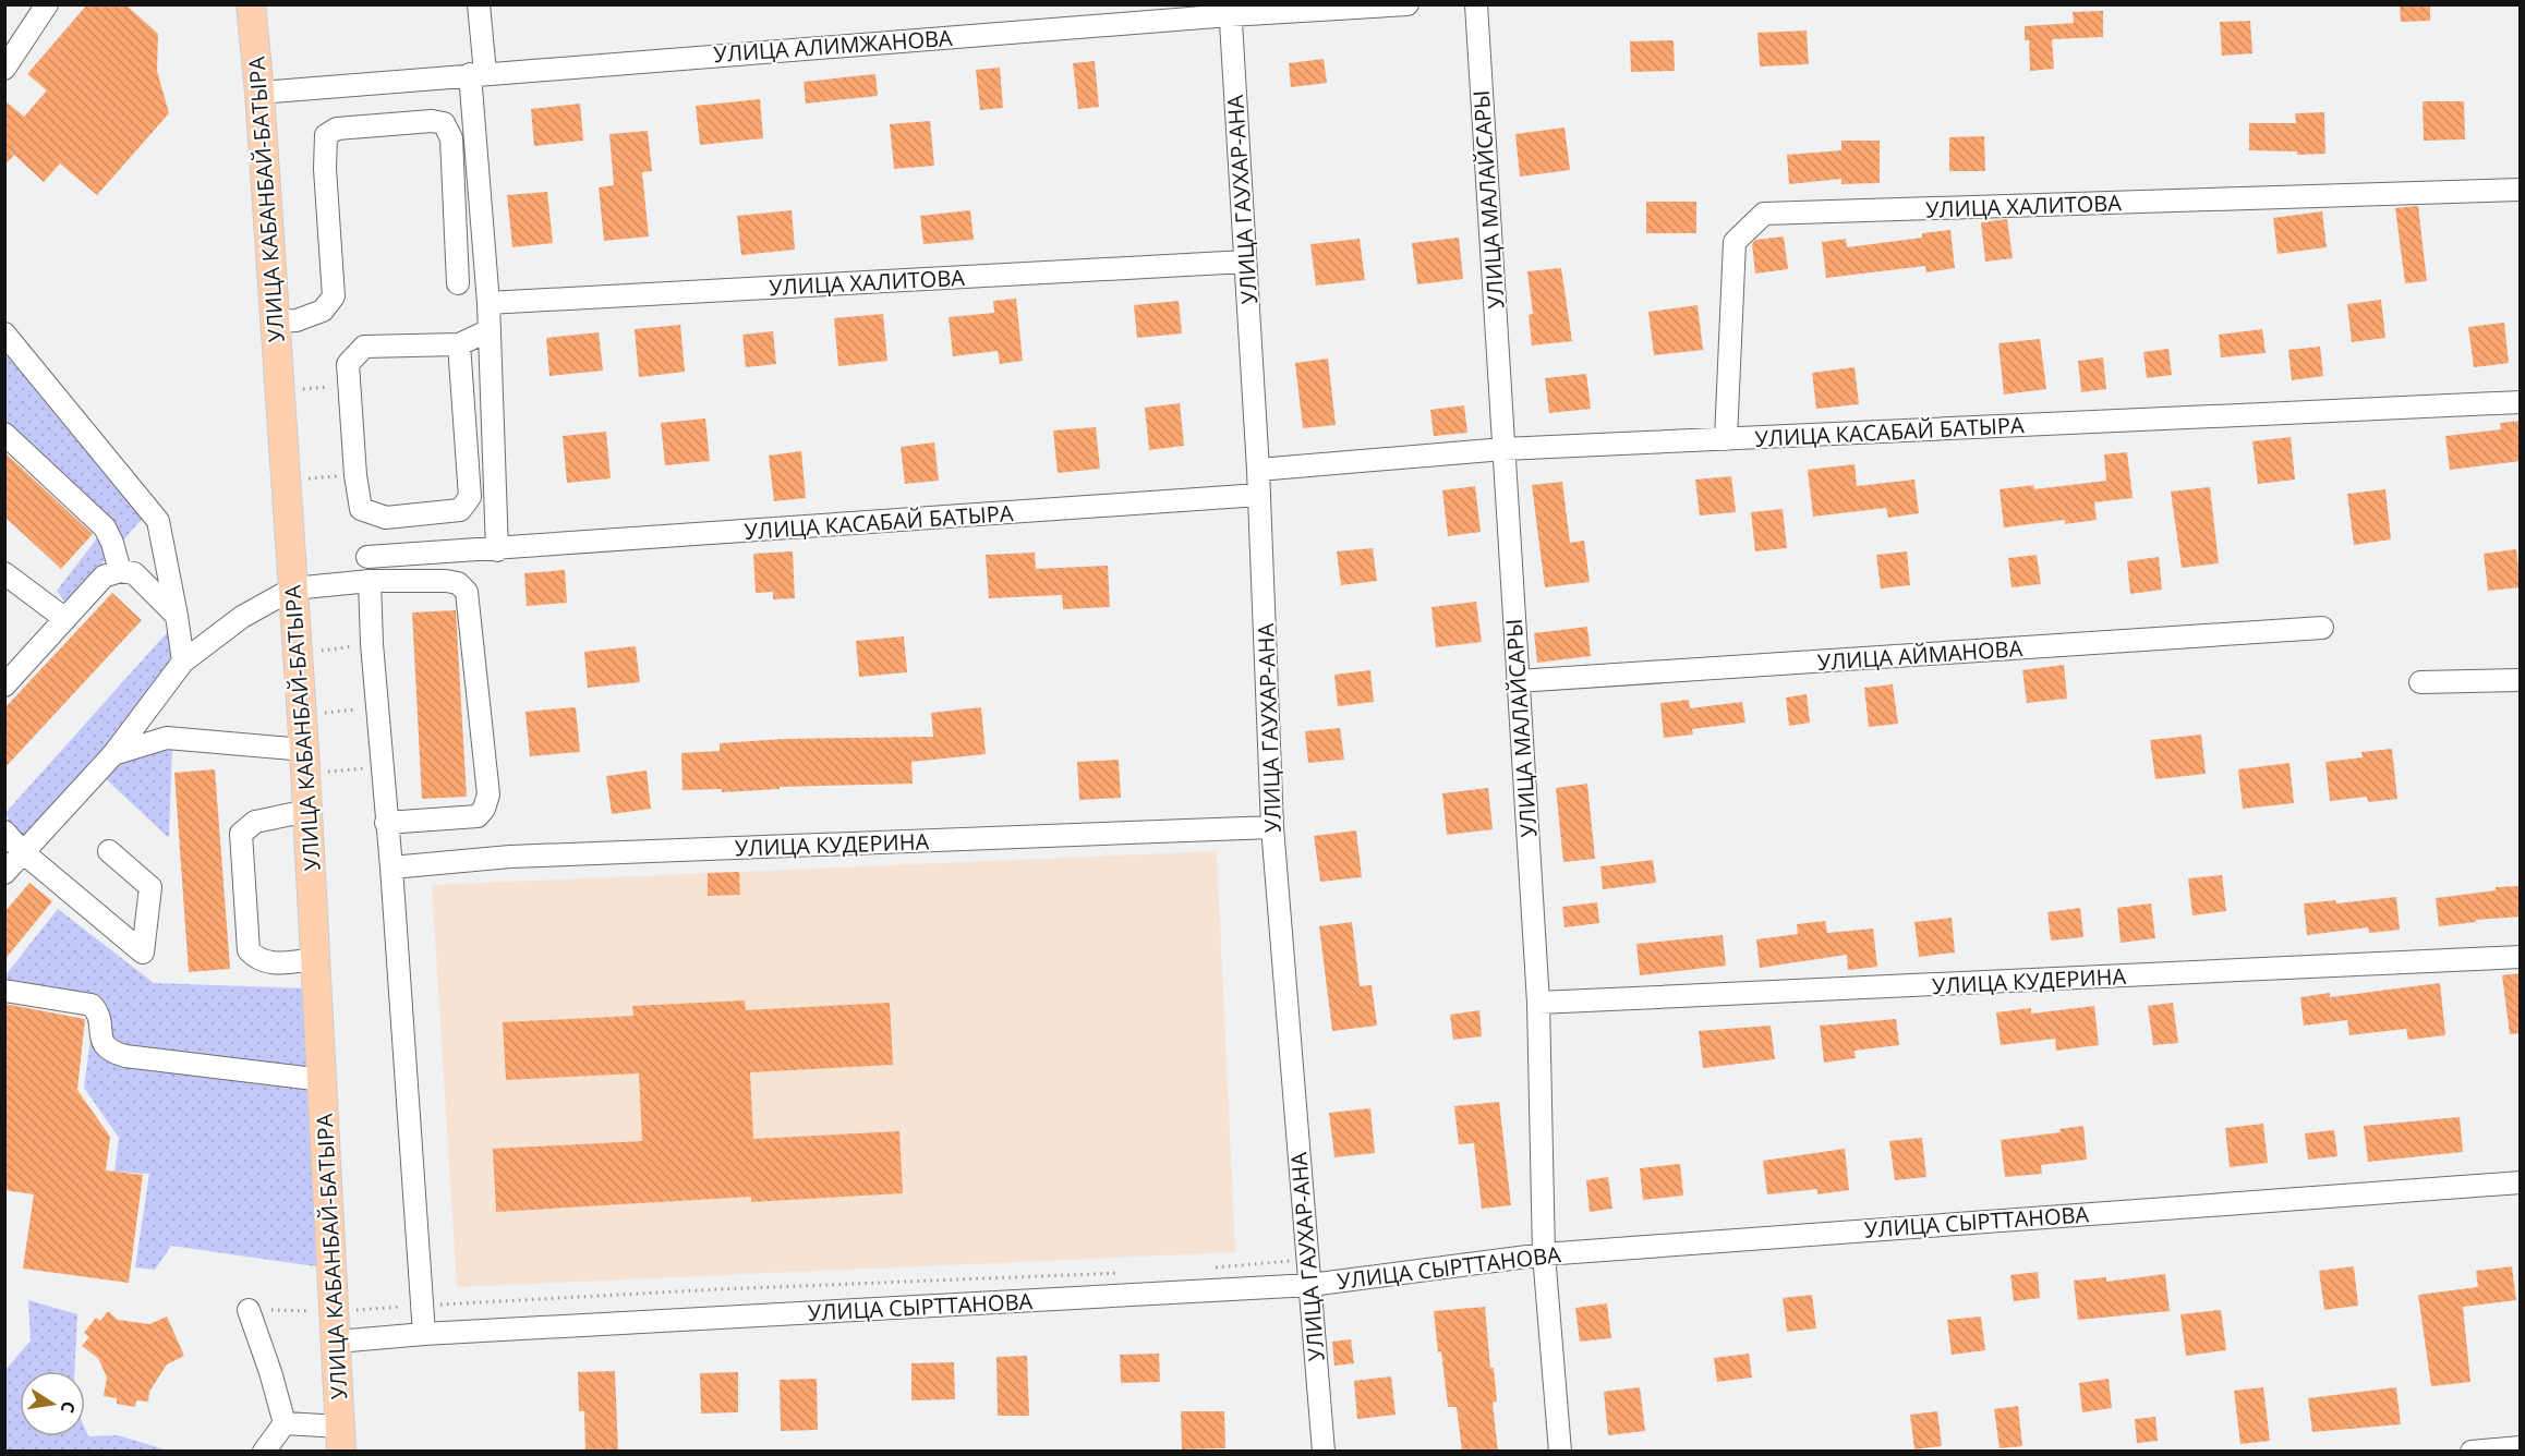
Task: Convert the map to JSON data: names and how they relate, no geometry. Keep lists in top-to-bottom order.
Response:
{
  "streets": {
    "main road": ["УЛИЦА КАБАНБАЙ-БАТЫРА"],
    "street": [
      "УЛИЦА АЛИМЖАНОВА",
      "УЛИЦА ГАУХАР-АНА",
      "УЛИЦА МАЛАЙСАРЫ",
      "УЛИЦА ХАЛИТОВА",
      "УЛИЦА КАСАБАЙ БАТЫРА",
      "УЛИЦА АЙМАНОВА",
      "УЛИЦА КУДЕРИНА",
      "УЛИЦА СЫРТТАНОВА"
    ]
  },
  "crossings": [
    ["УЛИЦА АЛИМЖАНОВА", "УЛИЦА КАБАНБАЙ-БАТЫРА"],
    ["УЛИЦА АЛИМЖАНОВА", "УЛИЦА ГАУХАР-АНА"],
    ["УЛИЦА КАБАНБАЙ-БАТЫРА", "УЛИЦА СЫРТТАНОВА"],
    ["УЛИЦА ГАУХАР-АНА", "УЛИЦА ХАЛИТОВА"],
    ["УЛИЦА ГАУХАР-АНА", "УЛИЦА КАСАБАЙ БАТЫРА"],
    ["УЛИЦА ГАУХАР-АНА", "УЛИЦА КУДЕРИНА"],
    ["УЛИЦА ГАУХАР-АНА", "УЛИЦА СЫРТТАНОВА"],
    ["УЛИЦА МАЛАЙСАРЫ", "УЛИЦА КАСАБАЙ БАТЫРА"],
    ["УЛИЦА МАЛАЙСАРЫ", "УЛИЦА АЙМАНОВА"],
    ["УЛИЦА МАЛАЙСАРЫ", "УЛИЦА КУДЕРИНА"],
    ["УЛИЦА МАЛАЙСАРЫ", "УЛИЦА СЫРТТАНОВА"],
    ["УЛИЦА ХАЛИТОВА", "УЛИЦА КАСАБАЙ БАТЫРА"]
  ],
  "north": "right"
}
